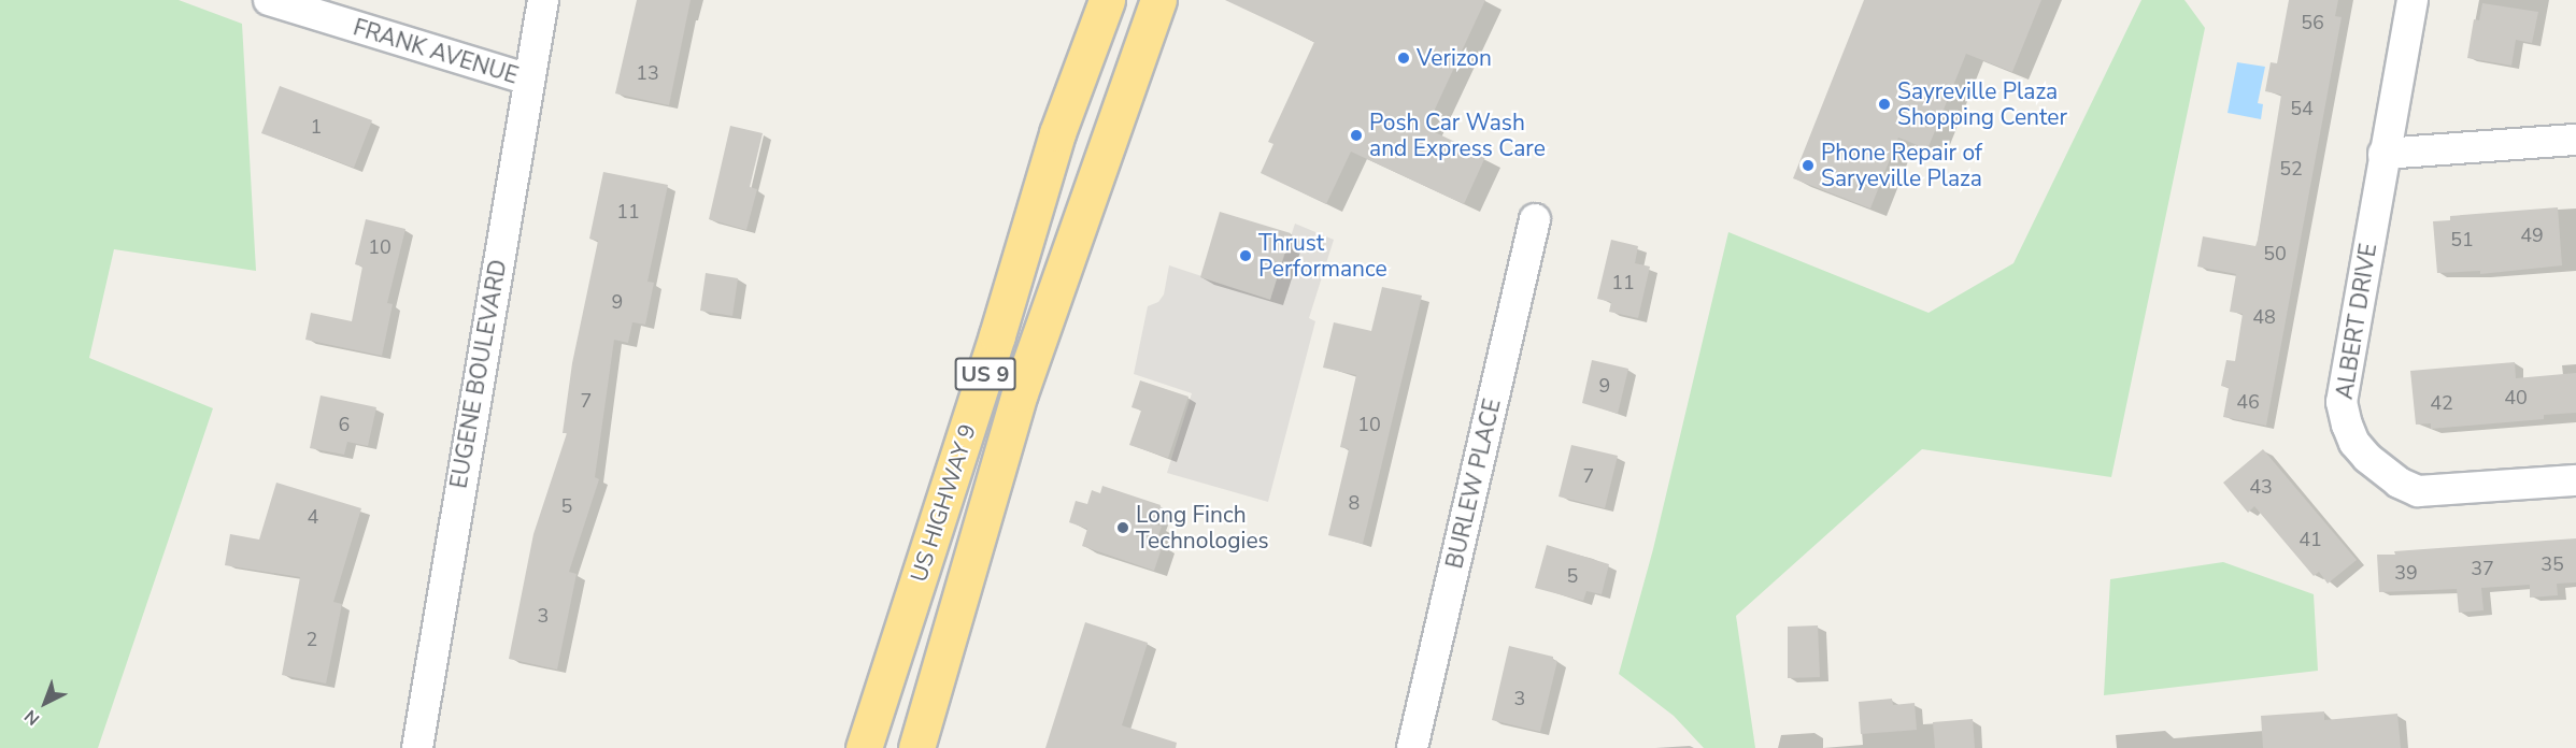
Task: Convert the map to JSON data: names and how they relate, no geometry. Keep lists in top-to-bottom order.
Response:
{
  "streets": {
    "highway": ["US 9", "US HIGHWAY 9"],
    "street": [
      "FRANK AVENUE",
      "ALBERT DRIVE",
      "EUGENE BOULEVARD",
      "BURLEW PLACE"
    ]
  },
  "crossings": [
    ["FRANK AVENUE", "EUGENE BOULEVARD"]
  ],
  "places": [
    "Verizon",
    "Sayreville Plaza Shopping Center",
    "Posh Car Wash and Express Care",
    "Phone Repair of Saryeville Plaza",
    "Thrust Performance",
    "Long Finch Technologies"
  ],
  "house_numbers": [
    "56",
    "13",
    "54",
    "1",
    "52",
    "11",
    "49",
    "51",
    "10",
    "50",
    "11",
    "9",
    "48",
    "9",
    "40",
    "7",
    "46",
    "42",
    "6",
    "10",
    "7",
    "43",
    "8",
    "5",
    "4",
    "41",
    "35",
    "37",
    "39",
    "5",
    "3",
    "2",
    "3"
  ],
  "north": "bottom left"
}
